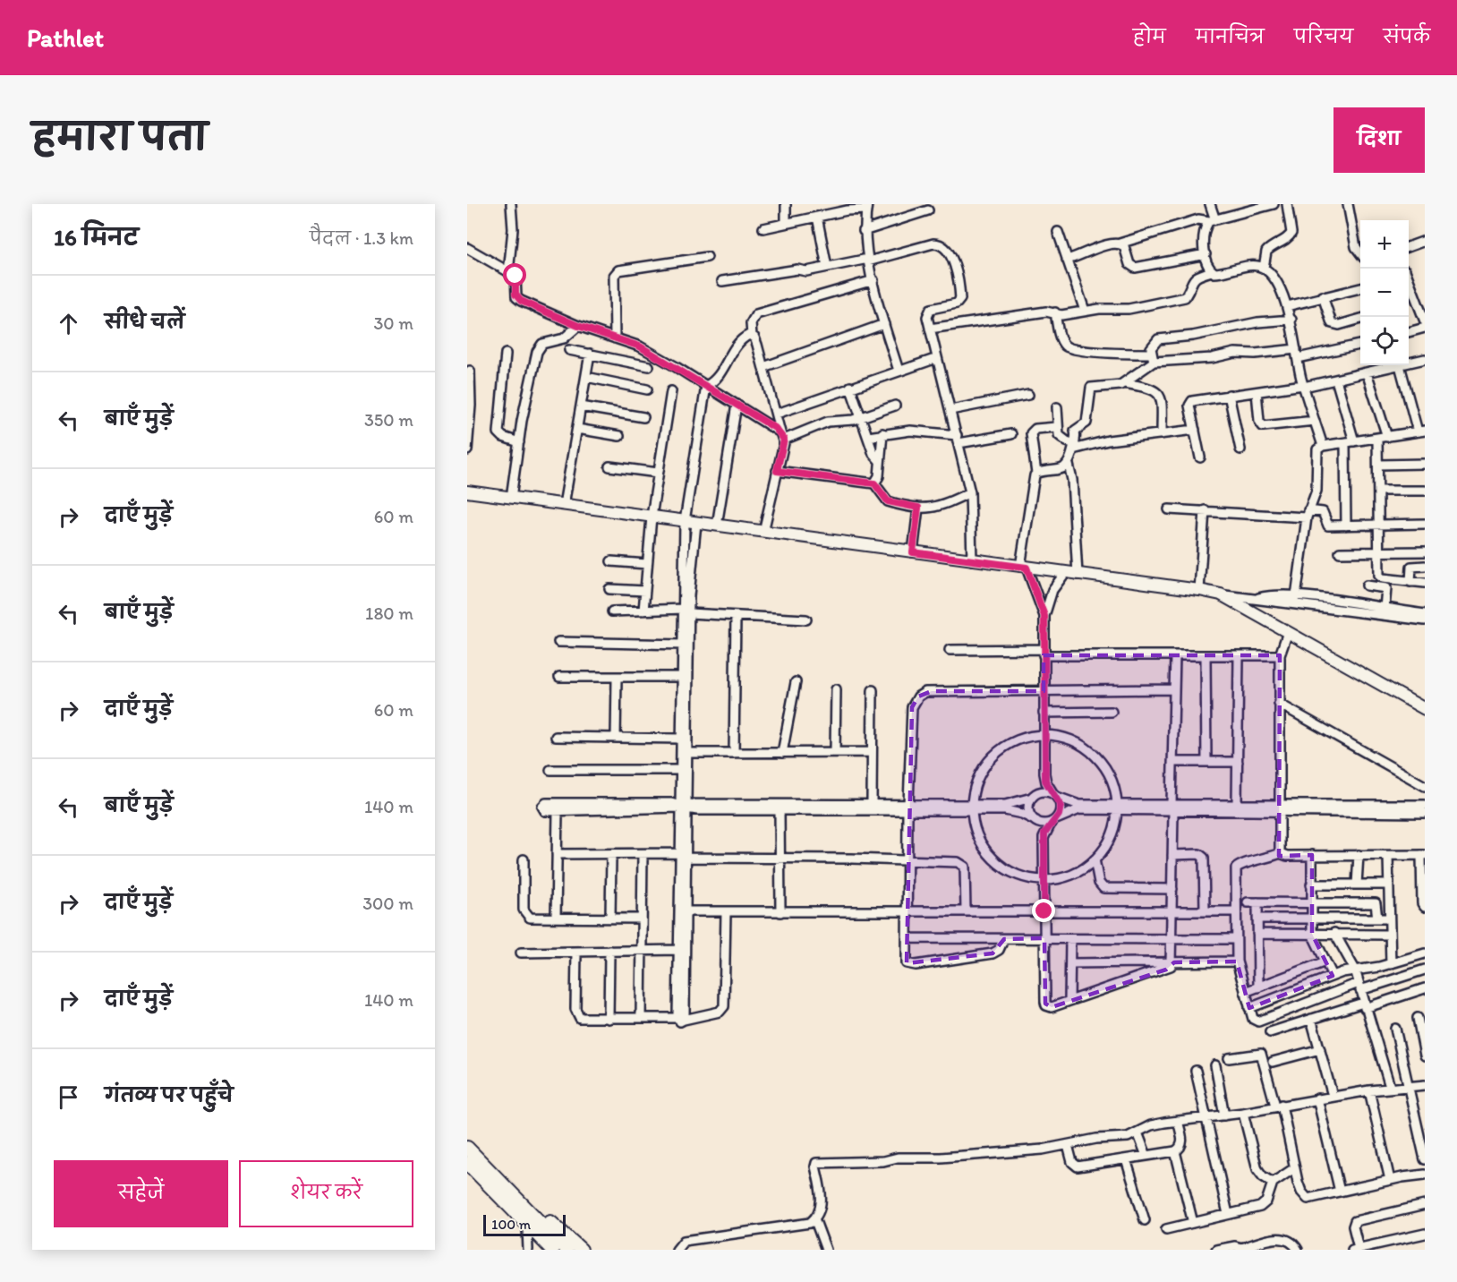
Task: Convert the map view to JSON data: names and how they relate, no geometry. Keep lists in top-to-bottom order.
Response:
{
  "scale_bar": "100 m",
  "page": {
    "header": "Pathlet",
    "nav": [
      "होम",
      "मानचित्र",
      "परिचय",
      "संपर्क"
    ],
    "title": "हमारा पता",
    "buttons": [
      "दिशा",
      ["सहेजें", "शेयर करें"]
    ],
    "heading": ["16 मिनट", "पैदल · 1.3 km"],
    "map_buttons": ["+", "−"],
    "list": [
      ["सीधे चलें", "30 m"],
      ["बाएँ मुड़ें", "350 m"],
      ["दाएँ मुड़ें", "60 m"],
      ["बाएँ मुड़ें", "180 m"],
      ["दाएँ मुड़ें", "60 m"],
      ["बाएँ मुड़ें", "140 m"],
      ["दाएँ मुड़ें", "300 m"],
      ["दाएँ मुड़ें", "140 m"],
      "गंतव्य पर पहुँचे"
    ],
    "scale": "100 m"
  }
}
